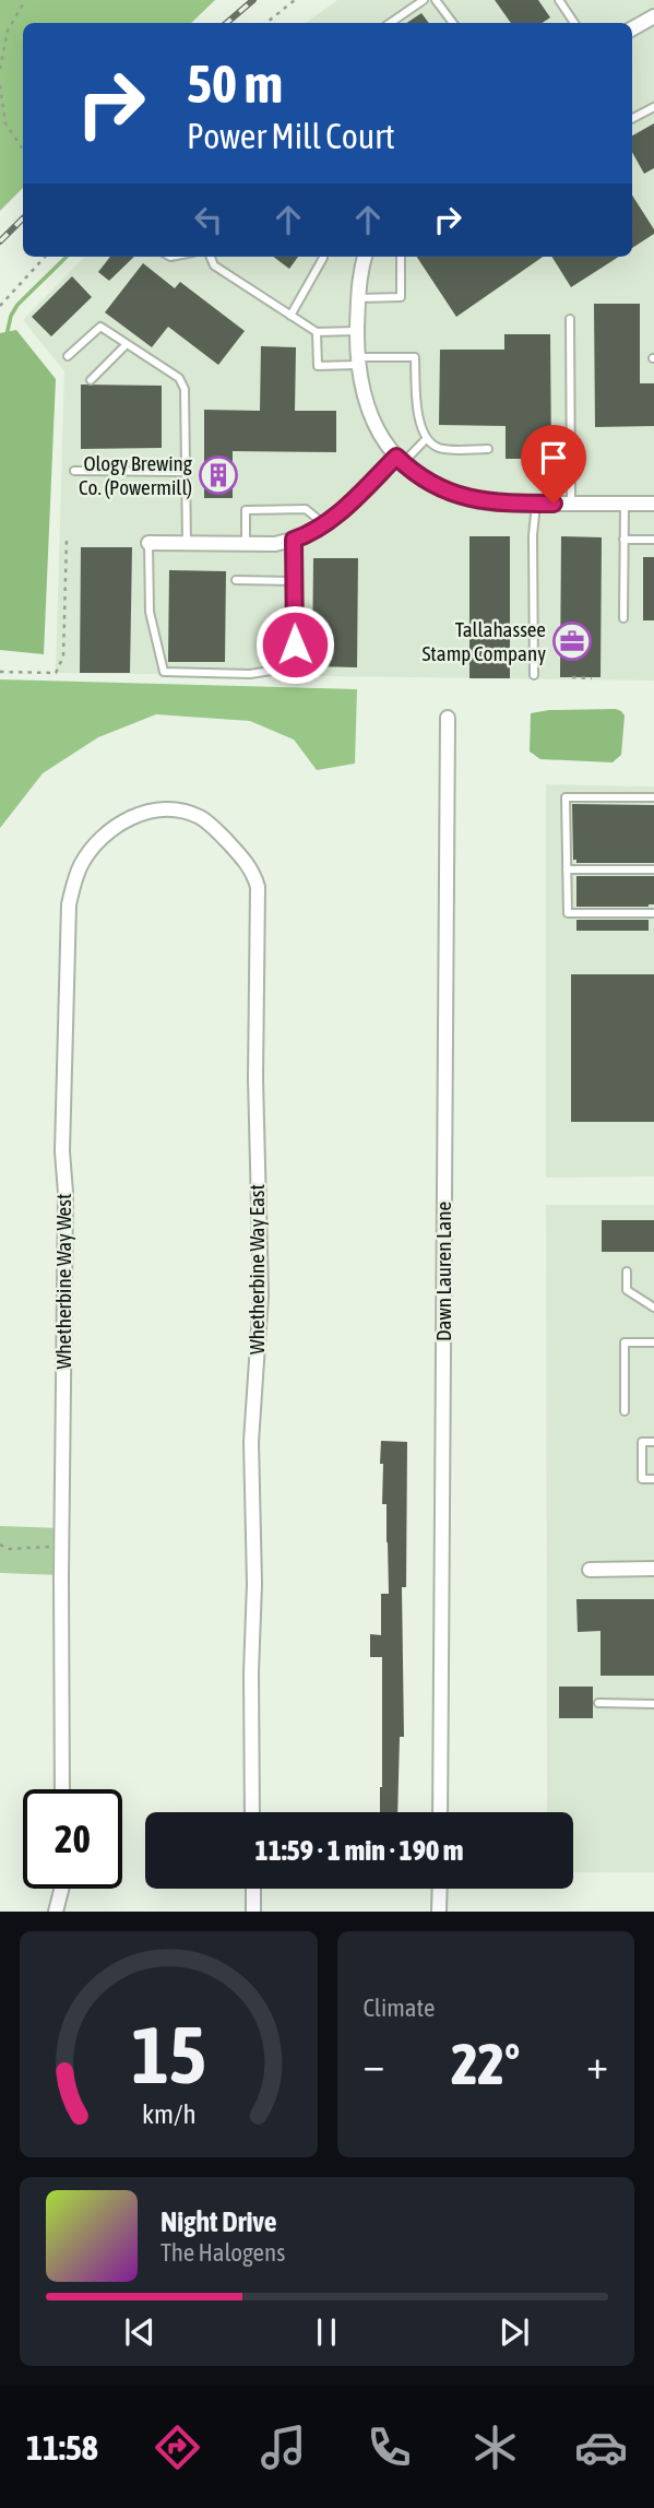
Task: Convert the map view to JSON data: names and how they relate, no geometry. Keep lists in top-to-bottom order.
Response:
{
  "streets": {
    "street": ["Whetherbine Way East", "Dawn Lauren Lane", "Whetherbine Way West"]
  },
  "crossings": [
    ["Whetherbine Way East", "Whetherbine Way West"]
  ],
  "places": {
    "building": ["Ology Brewing Co. (Powermill)"],
    "office": ["Tallahassee Stamp Company"]
  },
  "page": {
    "turn": ["50 m", "Power Mill Court"],
    "limit": "20",
    "trip": "11:59 · 1 min · 190 m",
    "tile": "Climate",
    "heat": ["−", "22°", "+"],
    "song": ["Night Drive", "The Halogens"],
    "tabs": "11:58",
    "gauge": ["15", "km/h"]
  }
}
